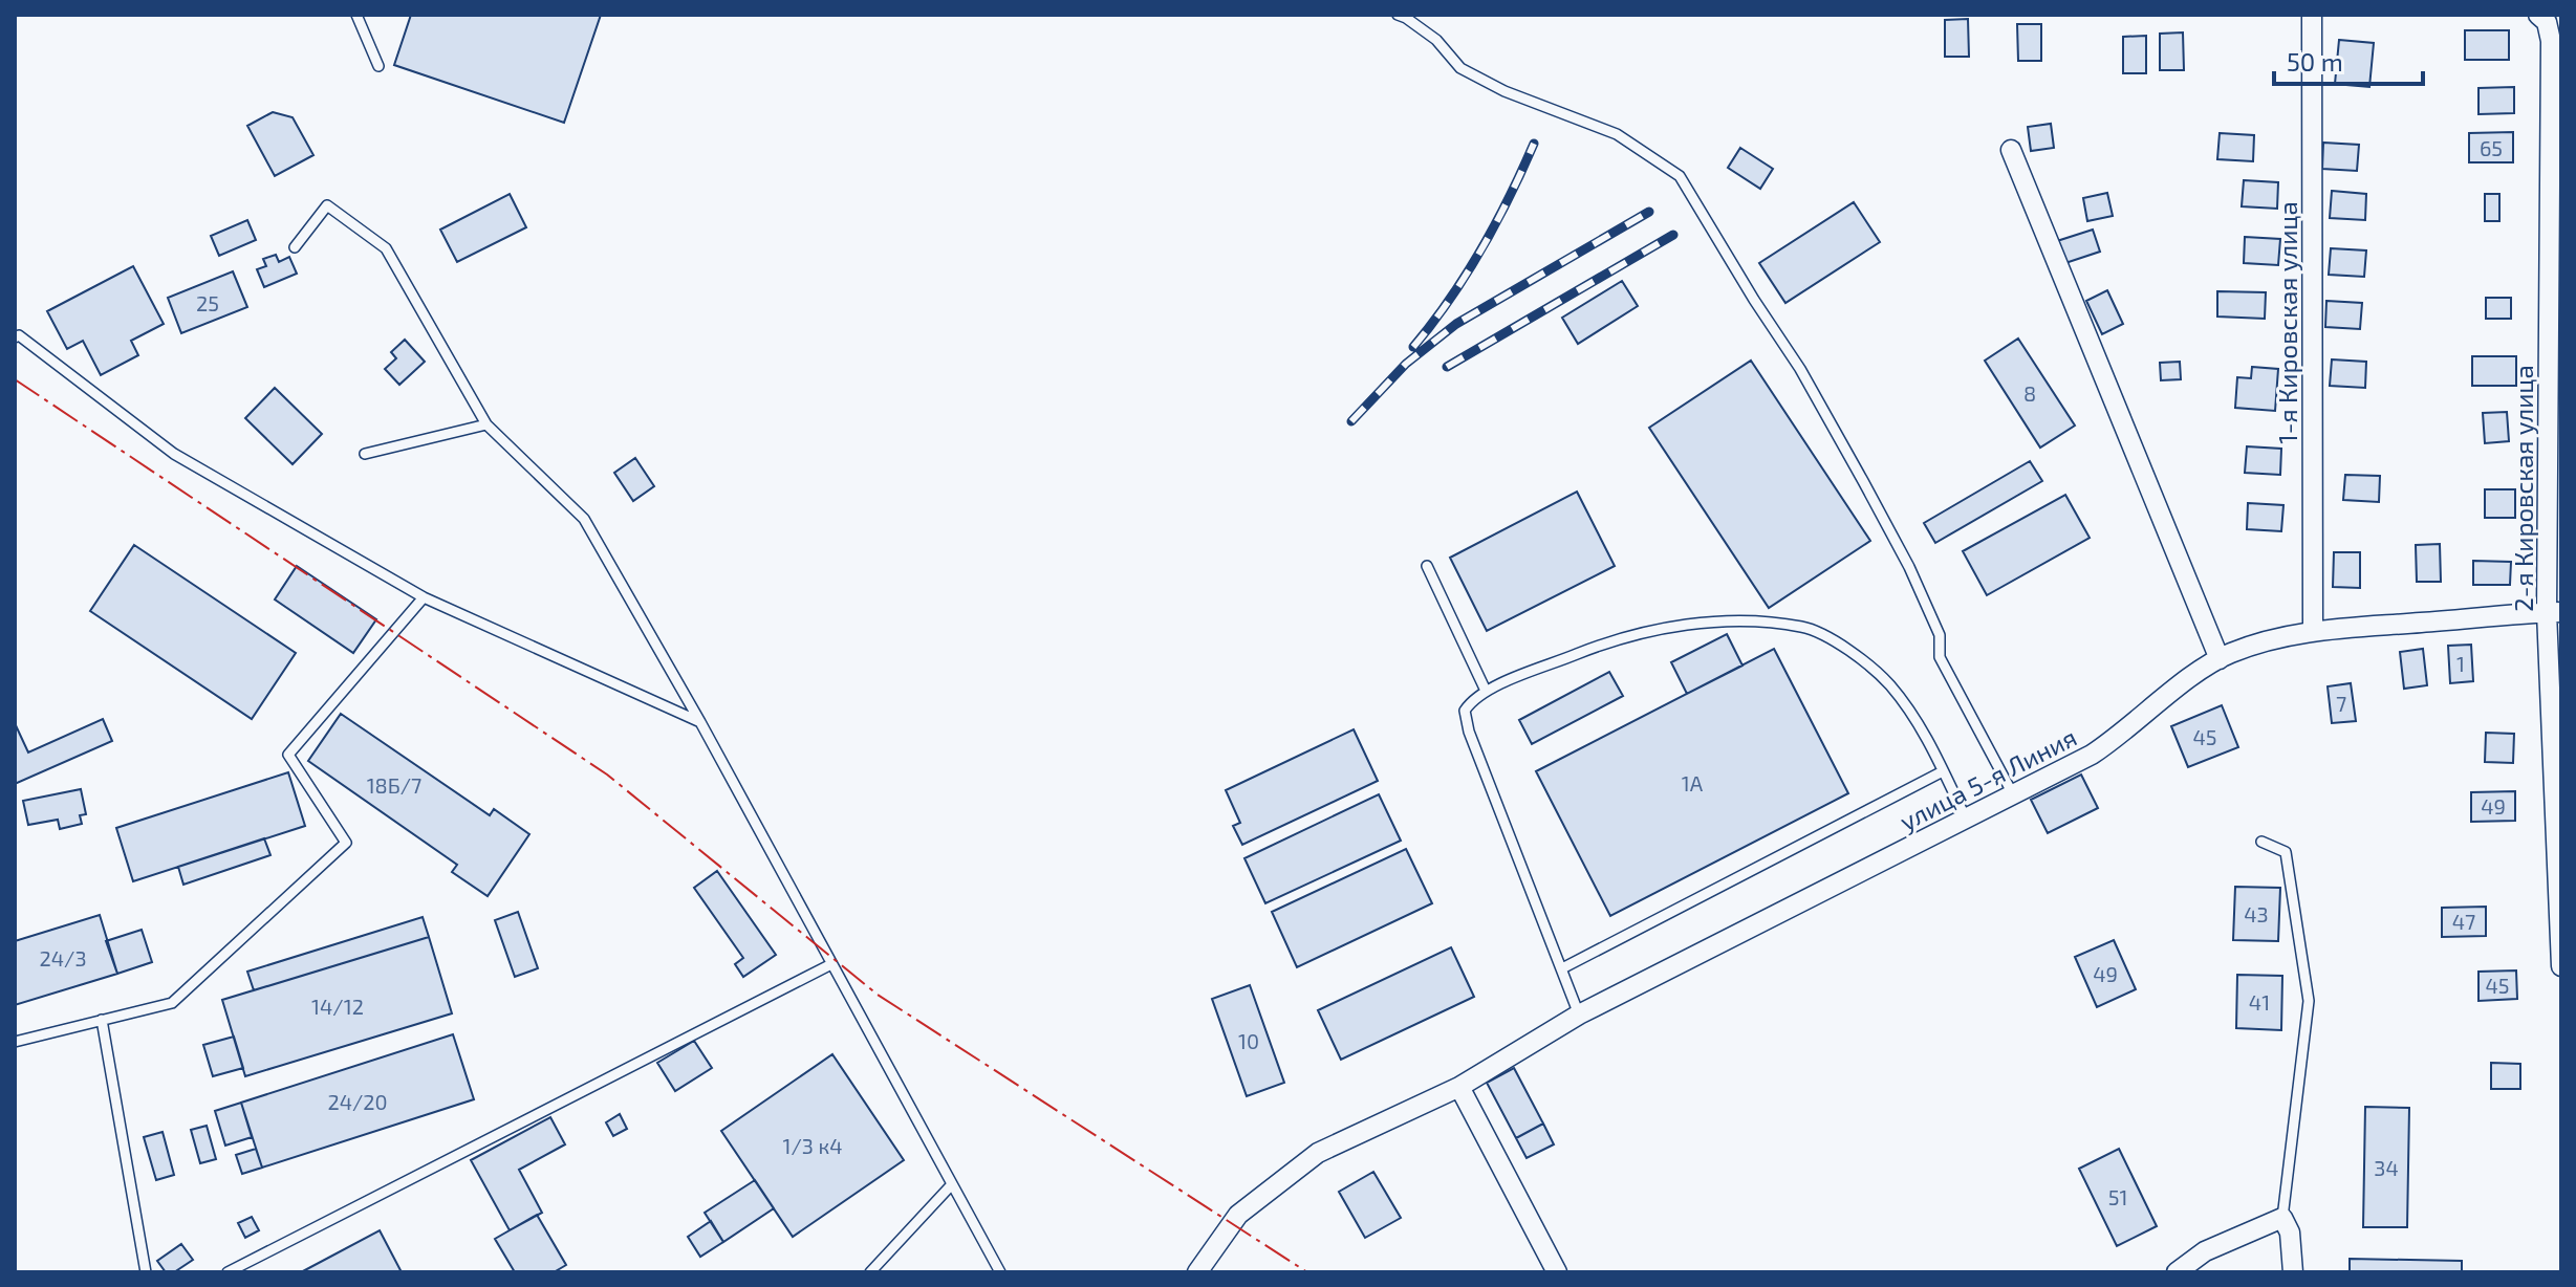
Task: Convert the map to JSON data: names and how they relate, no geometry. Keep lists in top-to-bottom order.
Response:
{
  "streets": {
    "street": ["1-я Кировская улица", "2-я Кировская улица", "улица 5-я Линия"]
  },
  "crossings": [
    ["1-я Кировская улица", "улица 5-я Линия"],
    ["2-я Кировская улица", "улица 5-я Линия"]
  ],
  "house_numbers": [
    "65",
    "25",
    "8",
    "1",
    "7",
    "45",
    "1А",
    "18Б/7",
    "49",
    "43",
    "47",
    "24/3",
    "49",
    "45",
    "41",
    "14/12",
    "10",
    "24/20",
    "1/3 к4",
    "34",
    "51"
  ],
  "scale_bar": "50 m"
}
